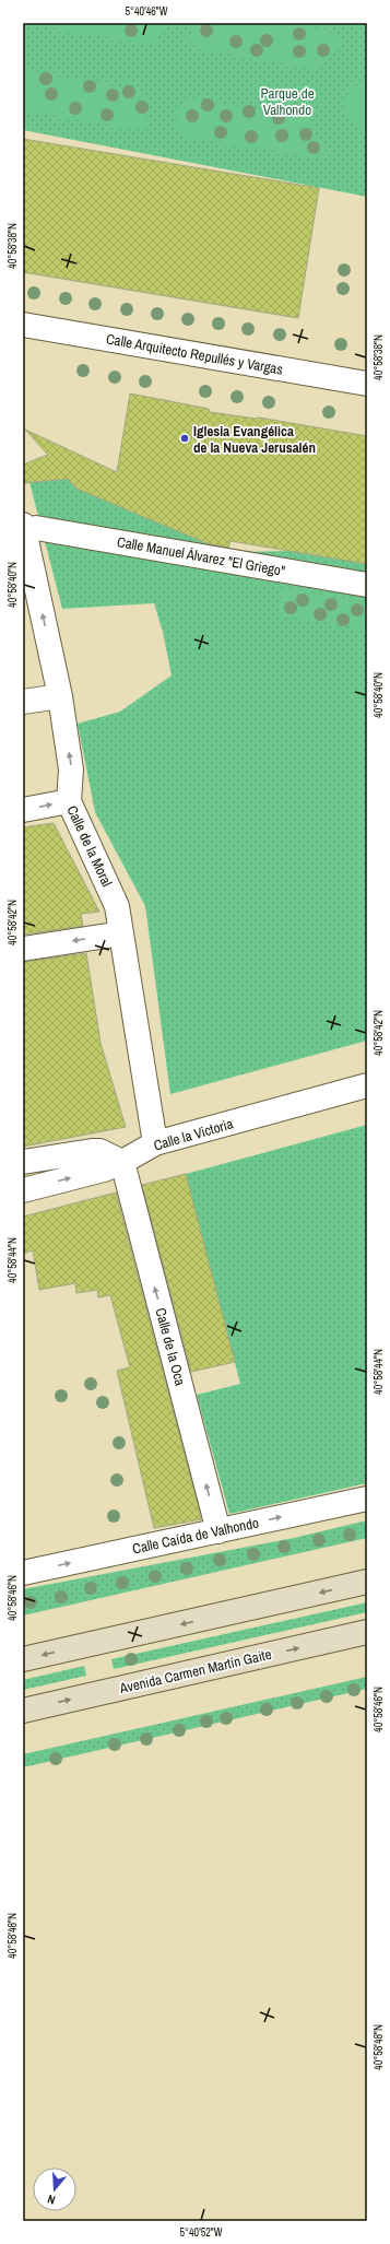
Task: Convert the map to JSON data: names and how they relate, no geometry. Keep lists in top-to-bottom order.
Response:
{
  "streets": {
    "main road": ["Avenida Carmen Martín Gaite"],
    "street": [
      "Calle Arquitecto Repullés y Vargas",
      "Calle Manuel Álvarez \"El Griego\"",
      "Calle de la Moral",
      "Calle la Victoria",
      "Calle de la Oca",
      "Calle Caída de Valhondo"
    ]
  },
  "crossings": [
    ["Calle Manuel Álvarez \"El Griego\"", "Calle de la Moral"],
    ["Calle de la Moral", "Calle la Victoria"],
    ["Calle la Victoria", "Calle de la Oca"],
    ["Calle de la Oca", "Calle Caída de Valhondo"]
  ],
  "one_way": ["Calle de la Moral", "Calle de la Oca", "Calle Caída de Valhondo"],
  "parks": ["Parque de Valhondo"],
  "places": ["Iglesia Evangélica de la Nueva Jerusalén"],
  "north": "bottom",
  "coordinates": [
    "5°40'46\"W",
    "40°58'38\"N",
    "40°58'40\"N",
    "40°58'42\"N",
    "40°58'44\"N",
    "40°58'46\"N",
    "40°58'48\"N",
    "5°40'52\"W"
  ]
}
